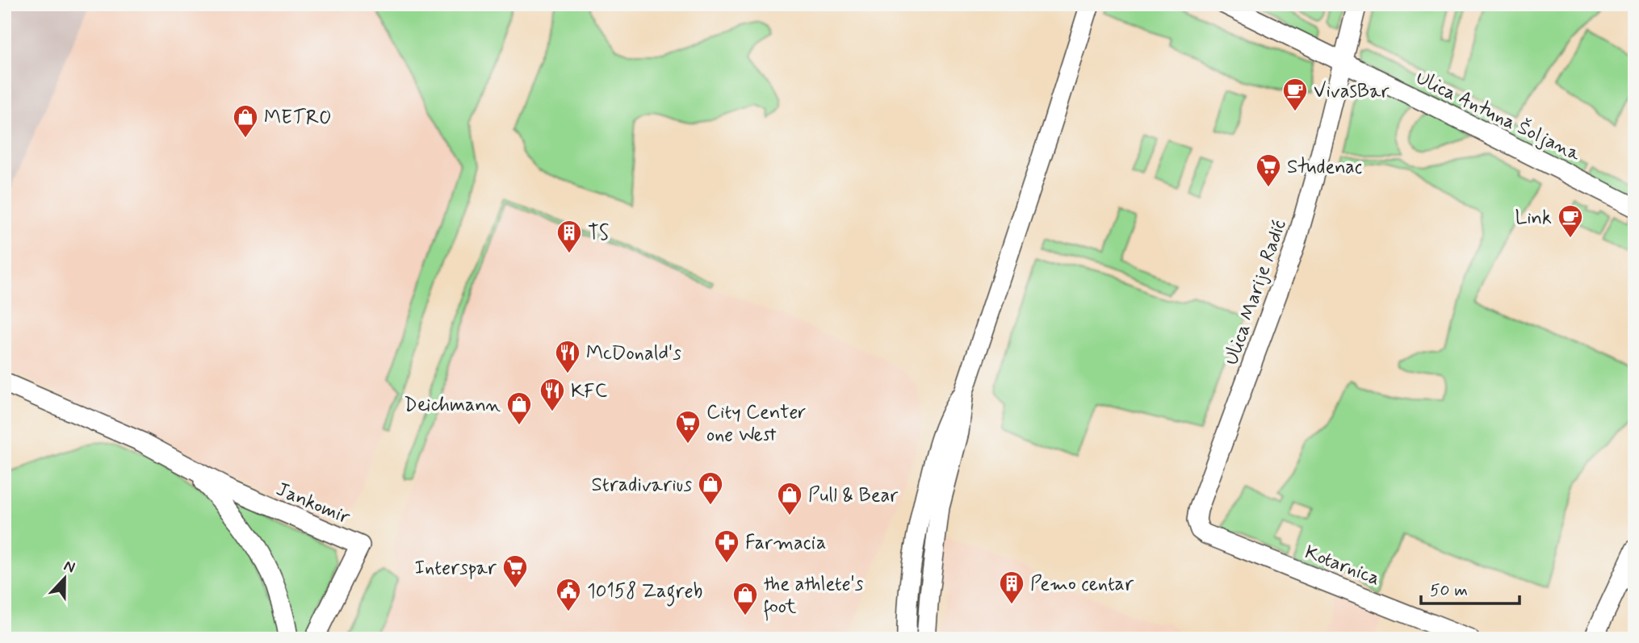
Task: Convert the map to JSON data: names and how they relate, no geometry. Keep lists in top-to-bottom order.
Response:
{
  "streets": {
    "street": [
      "Ulica Antuna Šoljana",
      "Ulica Marije Radić",
      "Jankomir",
      "Kotarnica"
    ]
  },
  "crossings": [
    ["Ulica Antuna Šoljana", "Ulica Marije Radić"],
    ["Ulica Marije Radić", "Kotarnica"]
  ],
  "places": {
    "cafe": ["VivasBar", "Link"],
    "shop": [
      "METRO",
      "Deichmann",
      "Stradivarius",
      "Pull & Bear",
      "the athlete's foot"
    ],
    "supermarket": ["Studenac", "City Center one West", "Interspar"],
    "building": ["TS", "Pemo centar"],
    "restaurant": ["McDonald's", "KFC"],
    "pharmacy": ["Farmacia"],
    "public building": ["10158 Zagreb"]
  },
  "scale_bar": "50 m",
  "north": "top"
}
